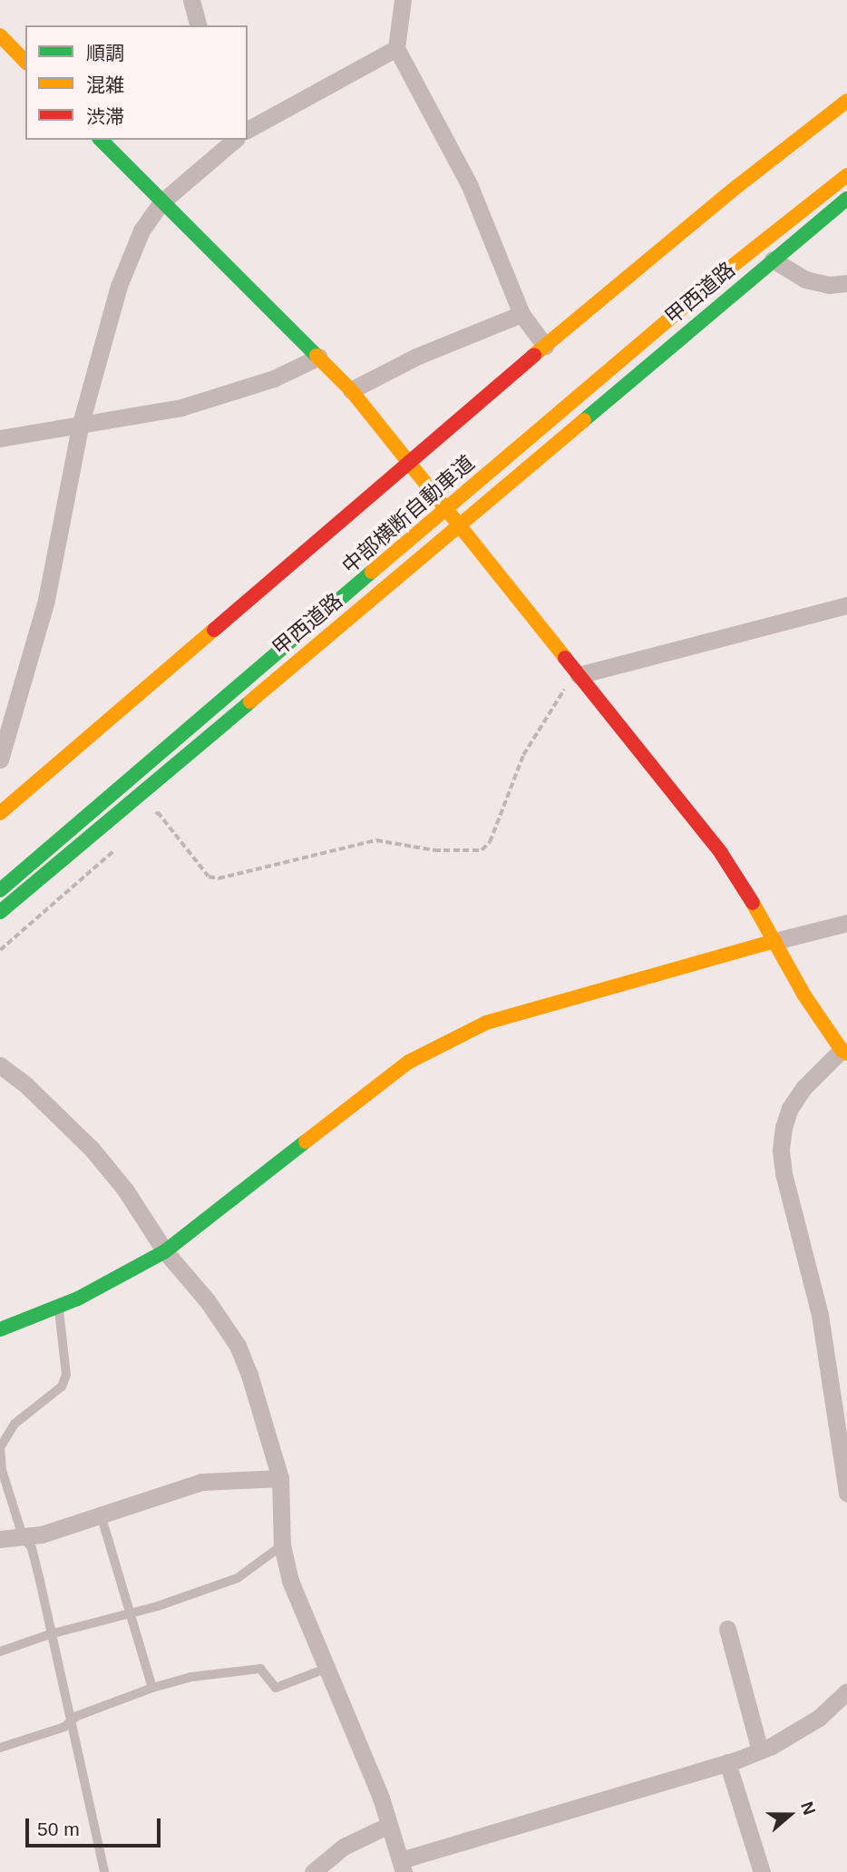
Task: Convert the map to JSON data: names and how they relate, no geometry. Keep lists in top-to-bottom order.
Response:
{
  "streets": {
    "main road": ["甲西道路", "中部横断自動車道"]
  },
  "legend": ["順調", "混雑", "渋滞"],
  "scale_bar": "50 m",
  "north": "right"
}
